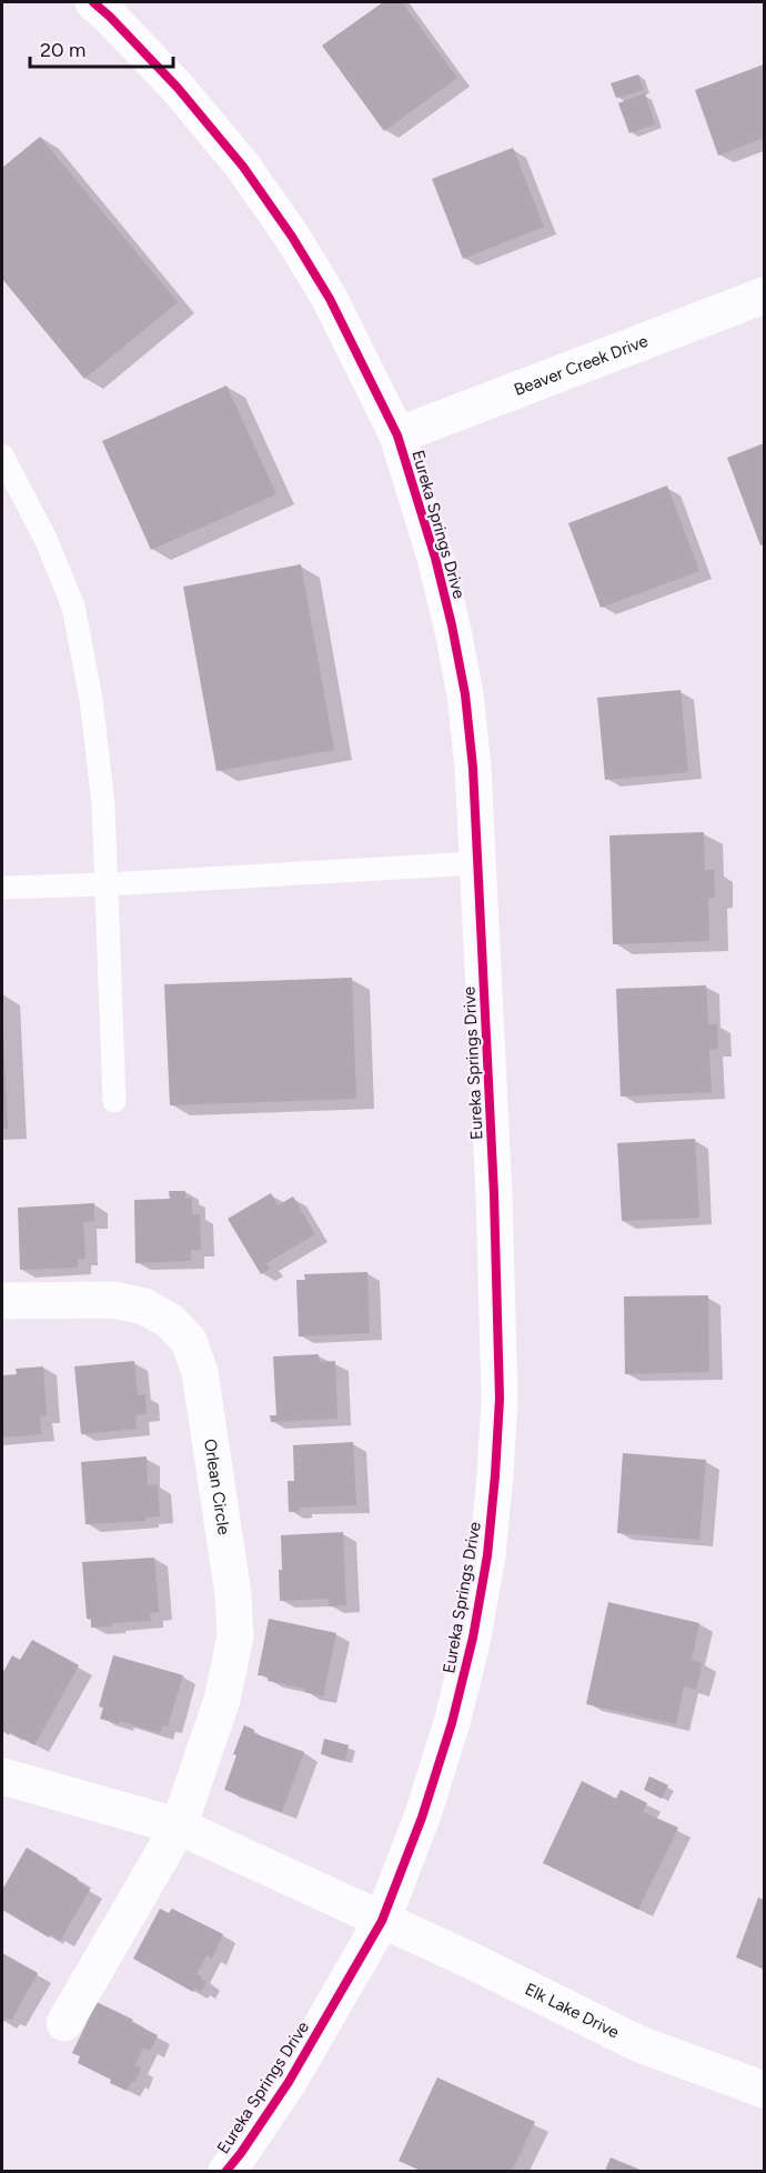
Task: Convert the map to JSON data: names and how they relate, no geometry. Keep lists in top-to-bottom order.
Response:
{
  "streets": {
    "street": [
      "Beaver Creek Drive",
      "Eureka Springs Drive",
      "Orlean Circle",
      "Elk Lake Drive"
    ]
  },
  "crossings": [
    ["Beaver Creek Drive", "Eureka Springs Drive"],
    ["Eureka Springs Drive", "Elk Lake Drive"]
  ],
  "scale_bar": "20 m"
}
